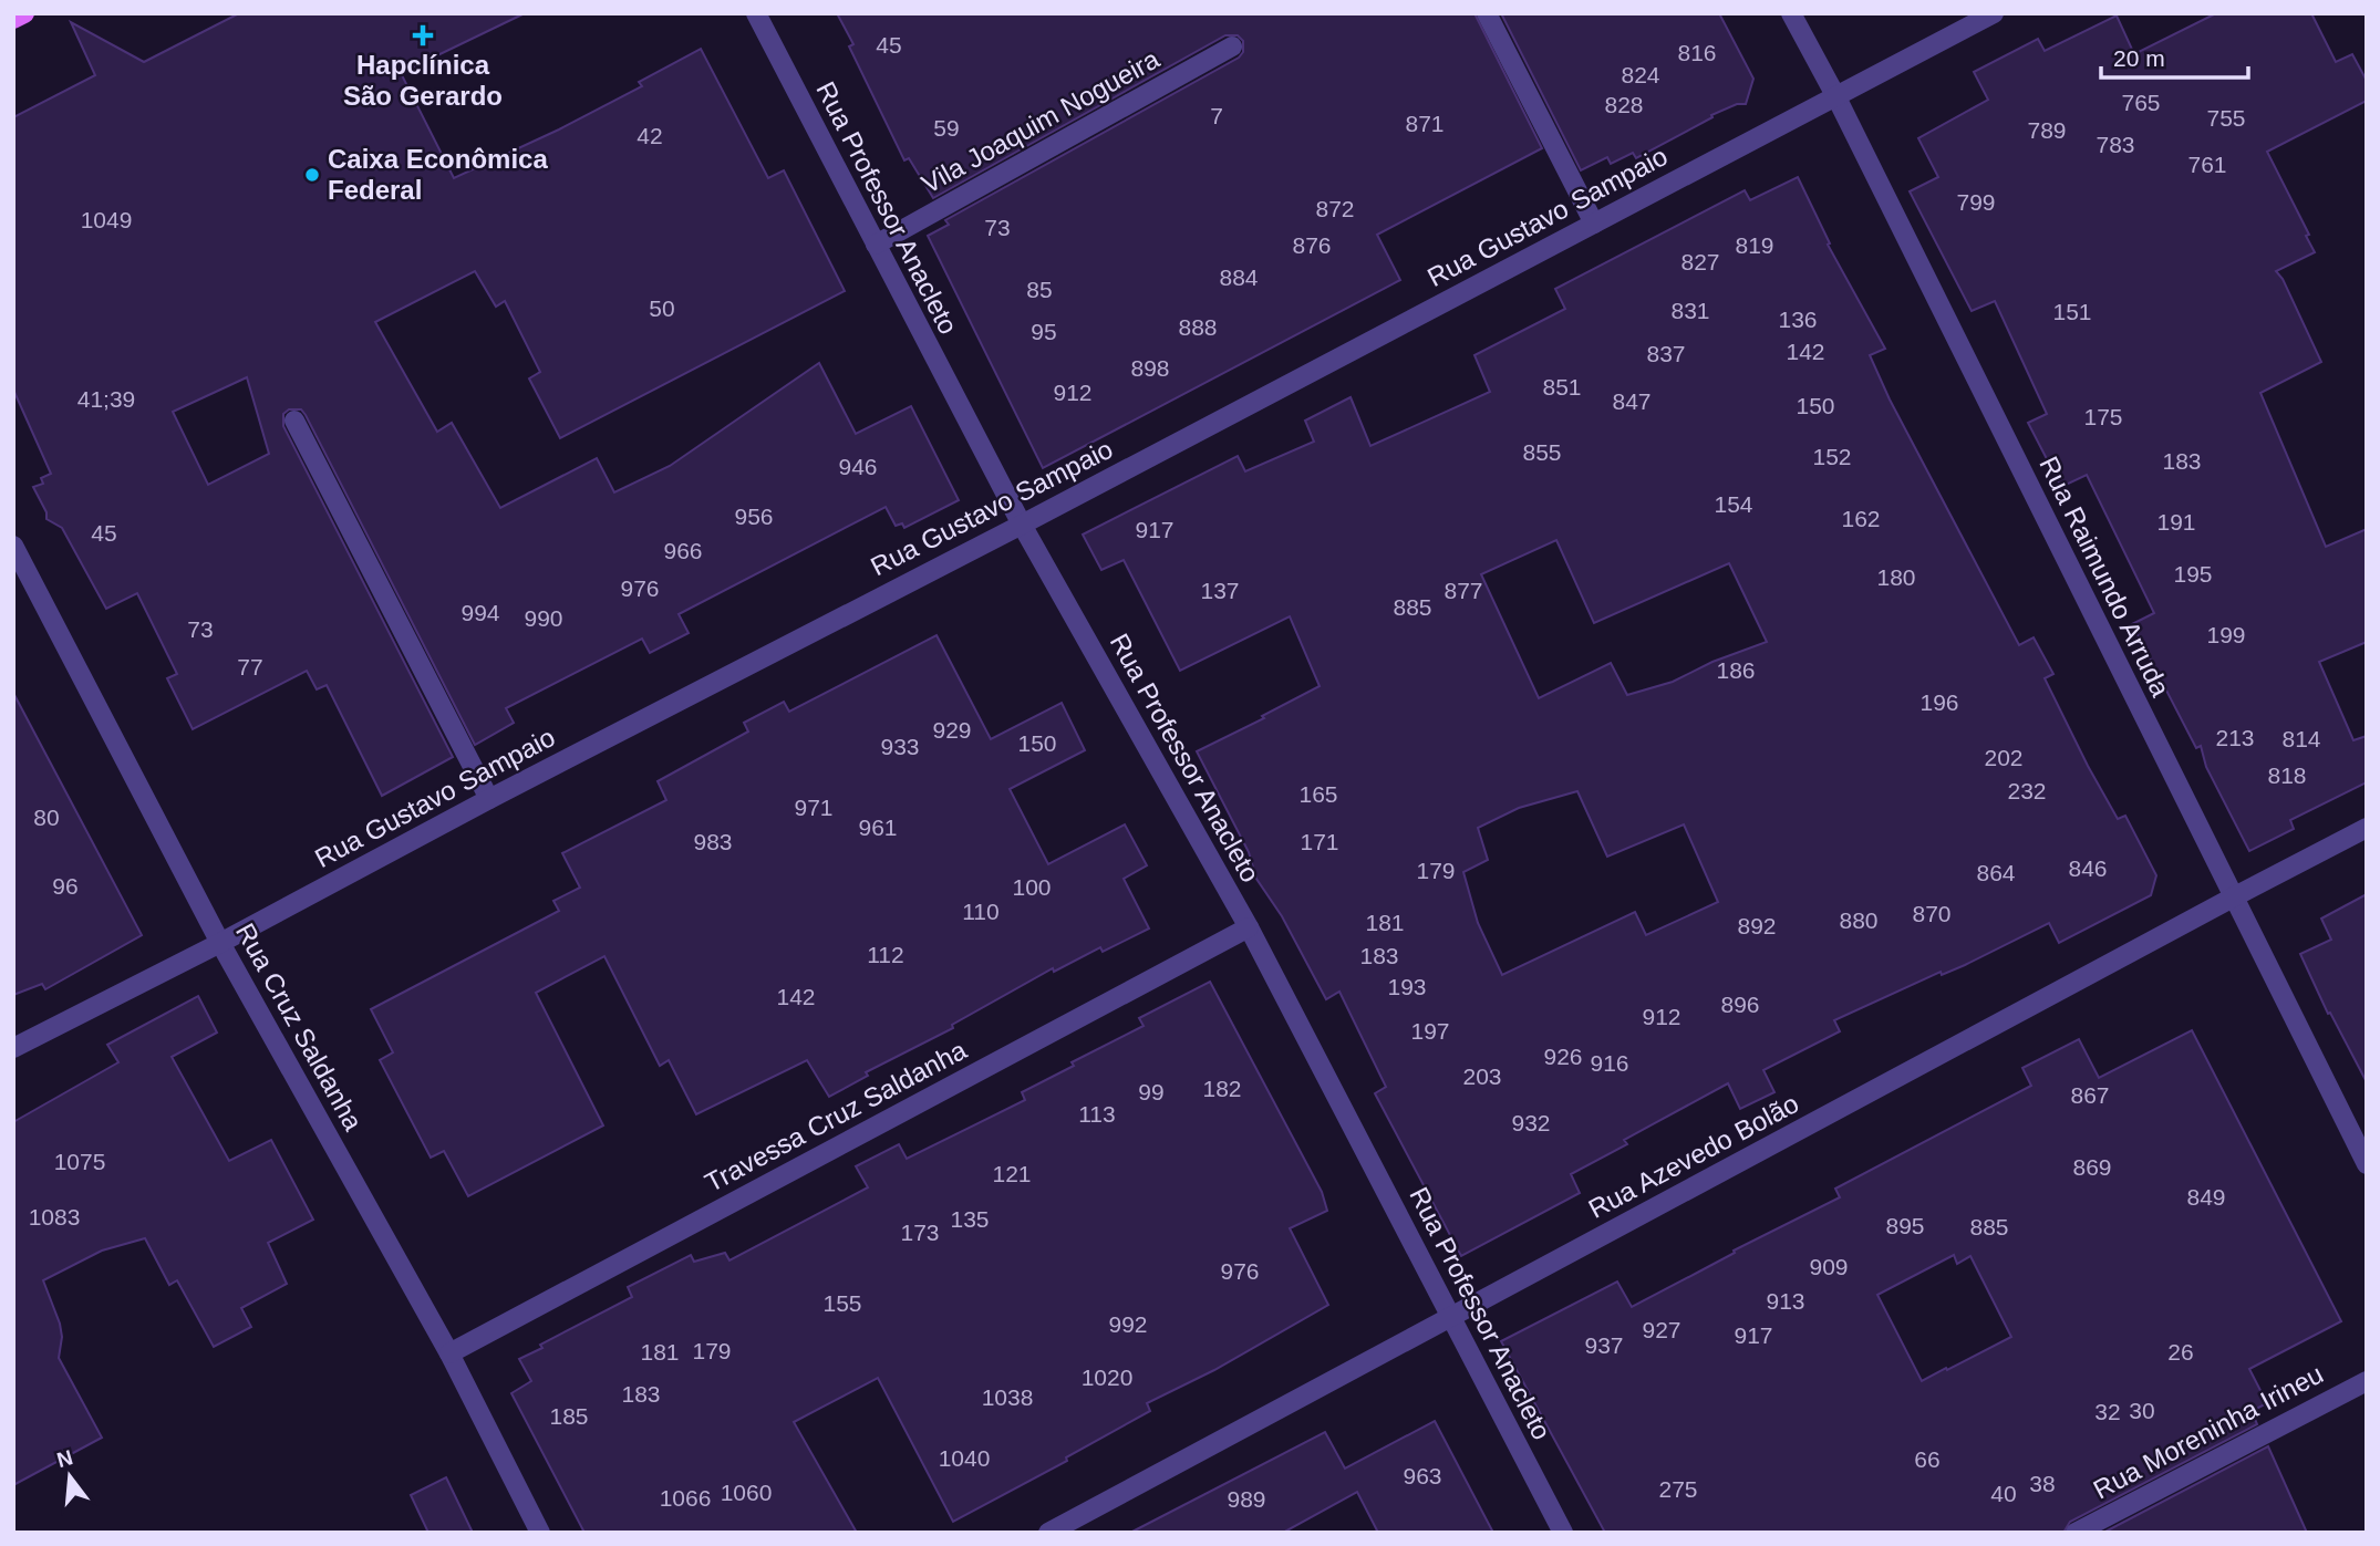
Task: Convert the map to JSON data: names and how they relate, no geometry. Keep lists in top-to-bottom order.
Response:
{
  "streets": {
    "street": [
      "Vila Joaquim Nogueira",
      "Rua Professor Anacleto",
      "Rua Gustavo Sampaio",
      "Rua Raimundo Arruda",
      "Rua Cruz Saldanha",
      "Travessa Cruz Saldanha",
      "Rua Azevedo Bolão",
      "Rua Moreninha Irineu"
    ]
  },
  "crossings": [
    ["Vila Joaquim Nogueira", "Rua Professor Anacleto"],
    ["Rua Professor Anacleto", "Rua Gustavo Sampaio"],
    ["Rua Professor Anacleto", "Travessa Cruz Saldanha"],
    ["Rua Professor Anacleto", "Rua Azevedo Bolão"],
    ["Rua Gustavo Sampaio", "Rua Raimundo Arruda"],
    ["Rua Gustavo Sampaio", "Rua Cruz Saldanha"],
    ["Rua Raimundo Arruda", "Rua Azevedo Bolão"],
    ["Rua Cruz Saldanha", "Travessa Cruz Saldanha"]
  ],
  "places": {
    "health": ["Hapclínica São Gerardo"],
    "other": ["Caixa Econômica Federal"]
  },
  "house_numbers": [
    "45",
    "816",
    "824",
    "765",
    "828",
    "7",
    "755",
    "871",
    "59",
    "789",
    "42",
    "783",
    "761",
    "799",
    "872",
    "1049",
    "73",
    "876",
    "819",
    "827",
    "884",
    "85",
    "50",
    "831",
    "151",
    "136",
    "888",
    "95",
    "142",
    "837",
    "898",
    "851",
    "912",
    "41;39",
    "847",
    "150",
    "175",
    "855",
    "152",
    "183",
    "946",
    "154",
    "956",
    "162",
    "191",
    "917",
    "45",
    "966",
    "195",
    "180",
    "976",
    "137",
    "877",
    "885",
    "994",
    "990",
    "73",
    "199",
    "77",
    "186",
    "196",
    "929",
    "213",
    "814",
    "150",
    "933",
    "202",
    "818",
    "232",
    "165",
    "971",
    "80",
    "961",
    "983",
    "171",
    "846",
    "179",
    "864",
    "96",
    "100",
    "110",
    "870",
    "880",
    "181",
    "892",
    "112",
    "183",
    "193",
    "142",
    "896",
    "912",
    "197",
    "926",
    "916",
    "203",
    "182",
    "99",
    "867",
    "113",
    "932",
    "1075",
    "869",
    "121",
    "849",
    "1083",
    "135",
    "895",
    "885",
    "173",
    "909",
    "976",
    "913",
    "155",
    "992",
    "927",
    "917",
    "937",
    "179",
    "181",
    "26",
    "1020",
    "183",
    "1038",
    "30",
    "32",
    "185",
    "1040",
    "66",
    "963",
    "38",
    "275",
    "1060",
    "40",
    "1066",
    "989"
  ],
  "scale_bar": "20 m",
  "north": "top"
}
